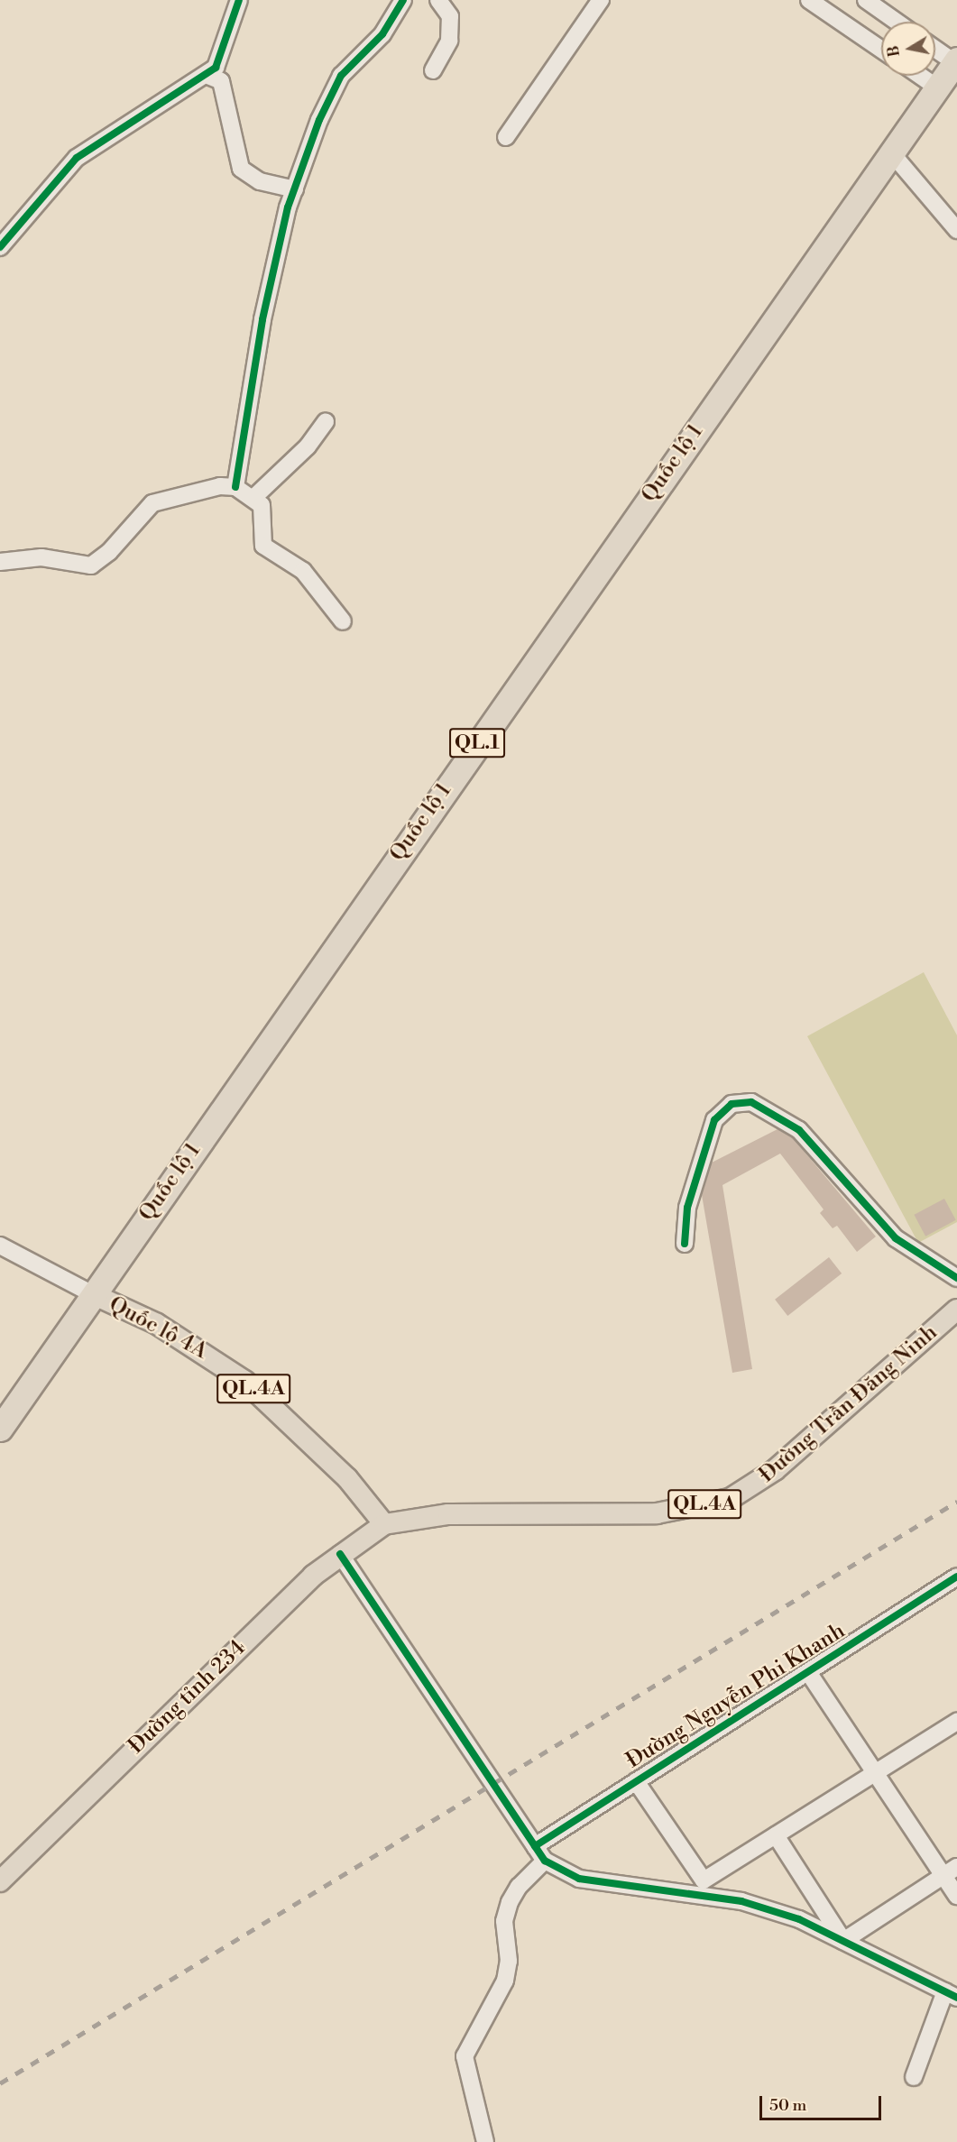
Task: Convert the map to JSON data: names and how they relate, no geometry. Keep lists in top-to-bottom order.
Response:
{
  "streets": {
    "highway": ["Quốc lộ 1", "QL.1"],
    "main road": [
      "Quốc lộ 4A",
      "QL.4A",
      "Đường Trần Đăng Ninh",
      "Đường tỉnh 234"
    ],
    "street": ["Đường Nguyễn Phi Khanh"]
  },
  "crossings": [
    ["Quốc lộ 1", "Quốc lộ 4A"],
    ["Quốc lộ 4A", "Đường Trần Đăng Ninh"],
    ["Quốc lộ 4A", "Đường tỉnh 234"],
    ["Đường Trần Đăng Ninh", "Đường tỉnh 234"]
  ],
  "scale_bar": "50 m",
  "north": "left"
}
